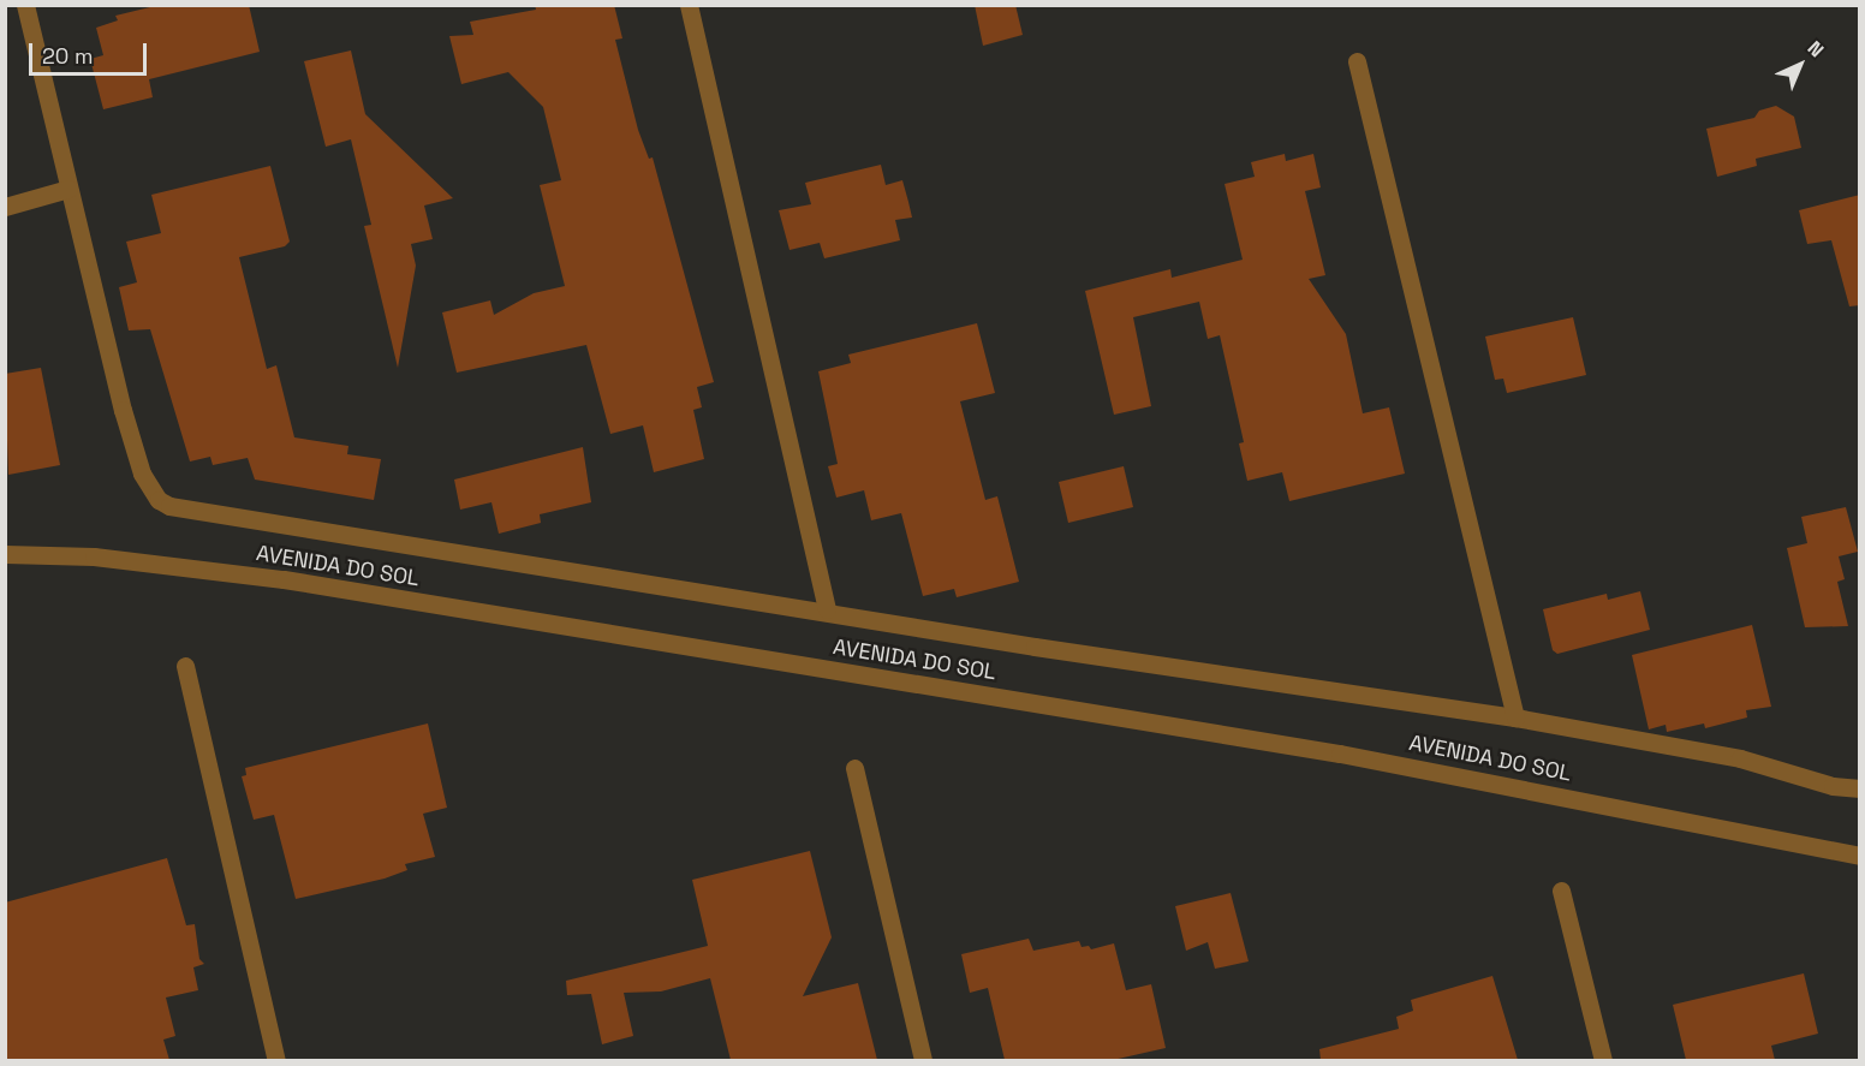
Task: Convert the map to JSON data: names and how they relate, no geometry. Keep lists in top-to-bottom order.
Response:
{
  "streets": {
    "street": ["AVENIDA DO SOL"]
  },
  "scale_bar": "20 m",
  "north": "top right"
}
